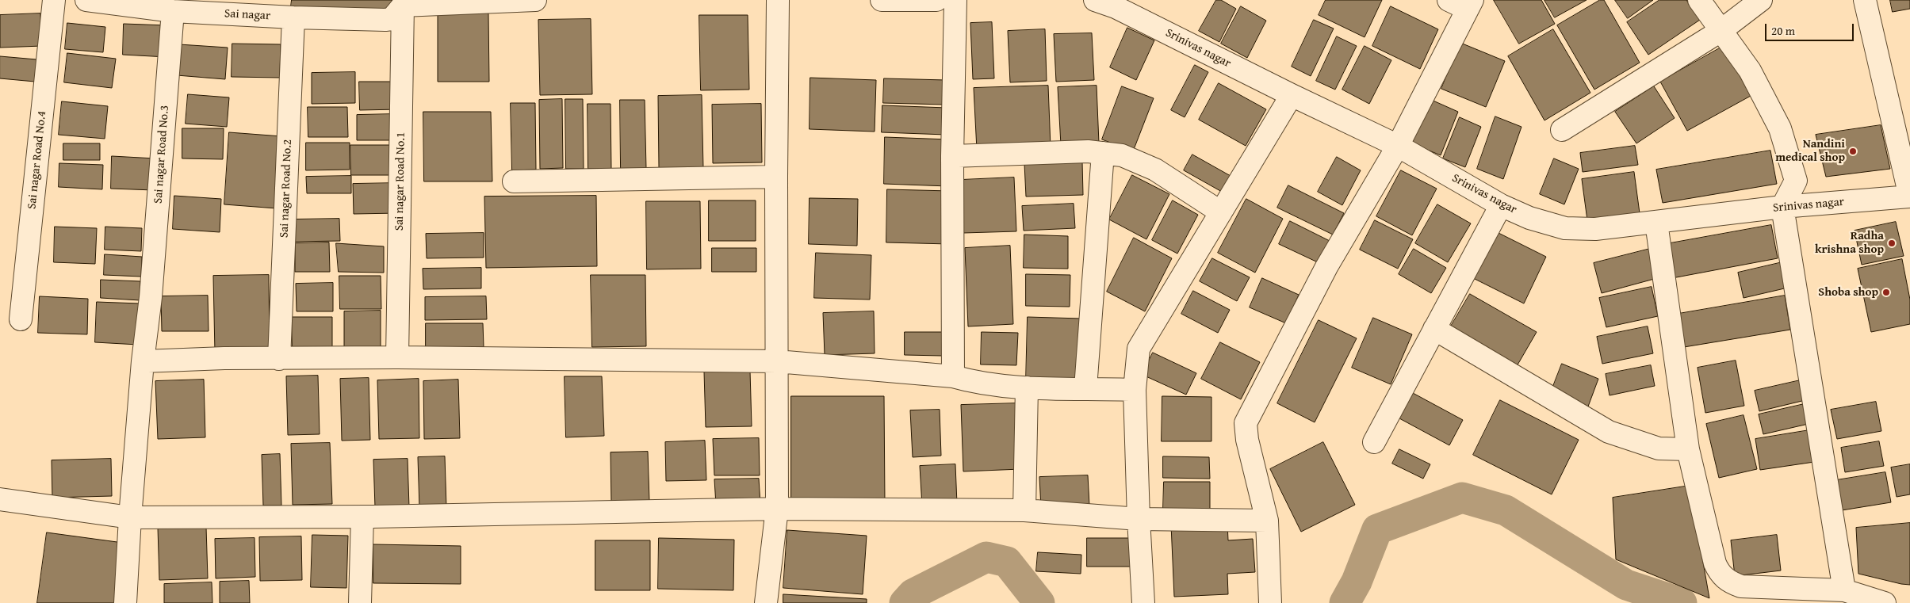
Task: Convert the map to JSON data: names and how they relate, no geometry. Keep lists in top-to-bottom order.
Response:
{
  "streets": {
    "street": [
      "Sai nagar",
      "Srinivas nagar",
      "Sai nagar Road No.3",
      "Sai nagar Road No.4",
      "Sai nagar Road No.1",
      "Sai nagar Road No.2"
    ]
  },
  "crossings": [
    ["Sai nagar", "Sai nagar Road No.3"],
    ["Sai nagar", "Sai nagar Road No.1"],
    ["Sai nagar", "Sai nagar Road No.2"]
  ],
  "places": ["Nandini medical shop", "Radha krishna shop", "Shoba shop"],
  "scale_bar": "20 m"
}
